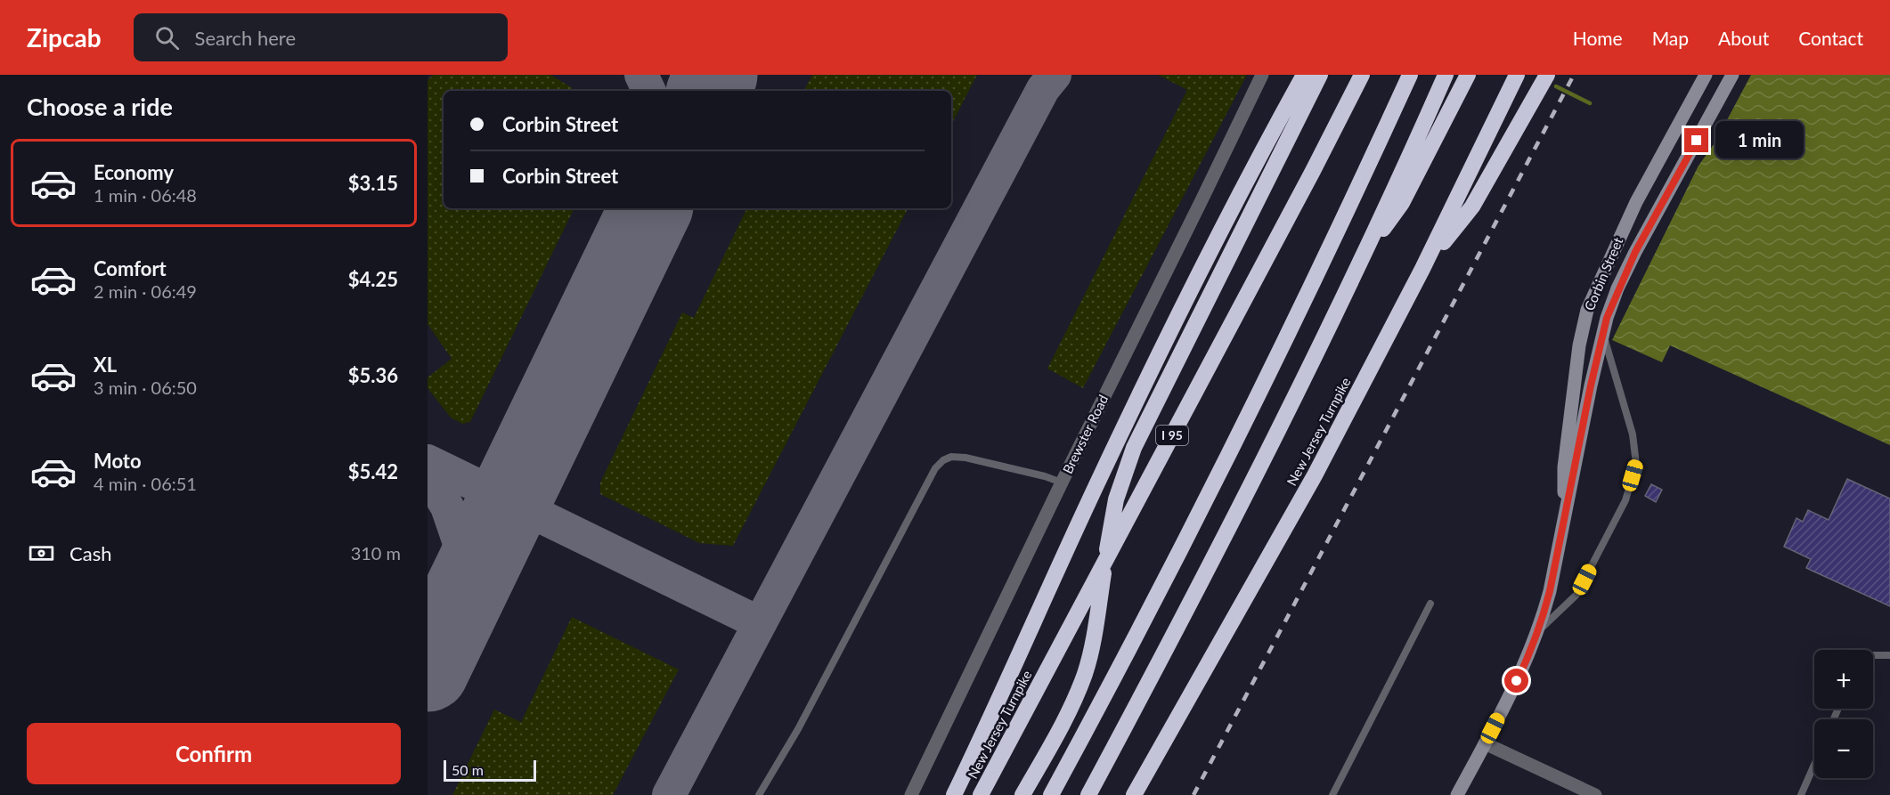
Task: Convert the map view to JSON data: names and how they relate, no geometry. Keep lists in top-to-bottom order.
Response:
{
  "streets": {
    "highway": ["New Jersey Turnpike", "I 95"],
    "main road": ["Corbin Street"],
    "street": ["Brewster Road"]
  },
  "scale_bar": "50 m",
  "page": {
    "header": "Zipcab",
    "search": "Search here",
    "nav": [
      "Home",
      "Map",
      "About",
      "Contact"
    ],
    "heading": "Choose a ride",
    "banner": ["Corbin Street", "Corbin Street"],
    "bubble": "1 min",
    "list": [
      {
        "name": "Economy",
        "note": "1 min · 06:48",
        "value": "$3.15"
      },
      {
        "name": "Comfort",
        "note": "2 min · 06:49",
        "value": "$4.25"
      },
      {
        "name": "XL",
        "note": "3 min · 06:50",
        "value": "$5.36"
      },
      {
        "name": "Moto",
        "note": "4 min · 06:51",
        "value": "$5.42"
      }
    ],
    "pay": ["Cash", "310 m"],
    "map_buttons": ["+", "−"],
    "buttons": "Confirm",
    "scale": "50 m"
  }
}
